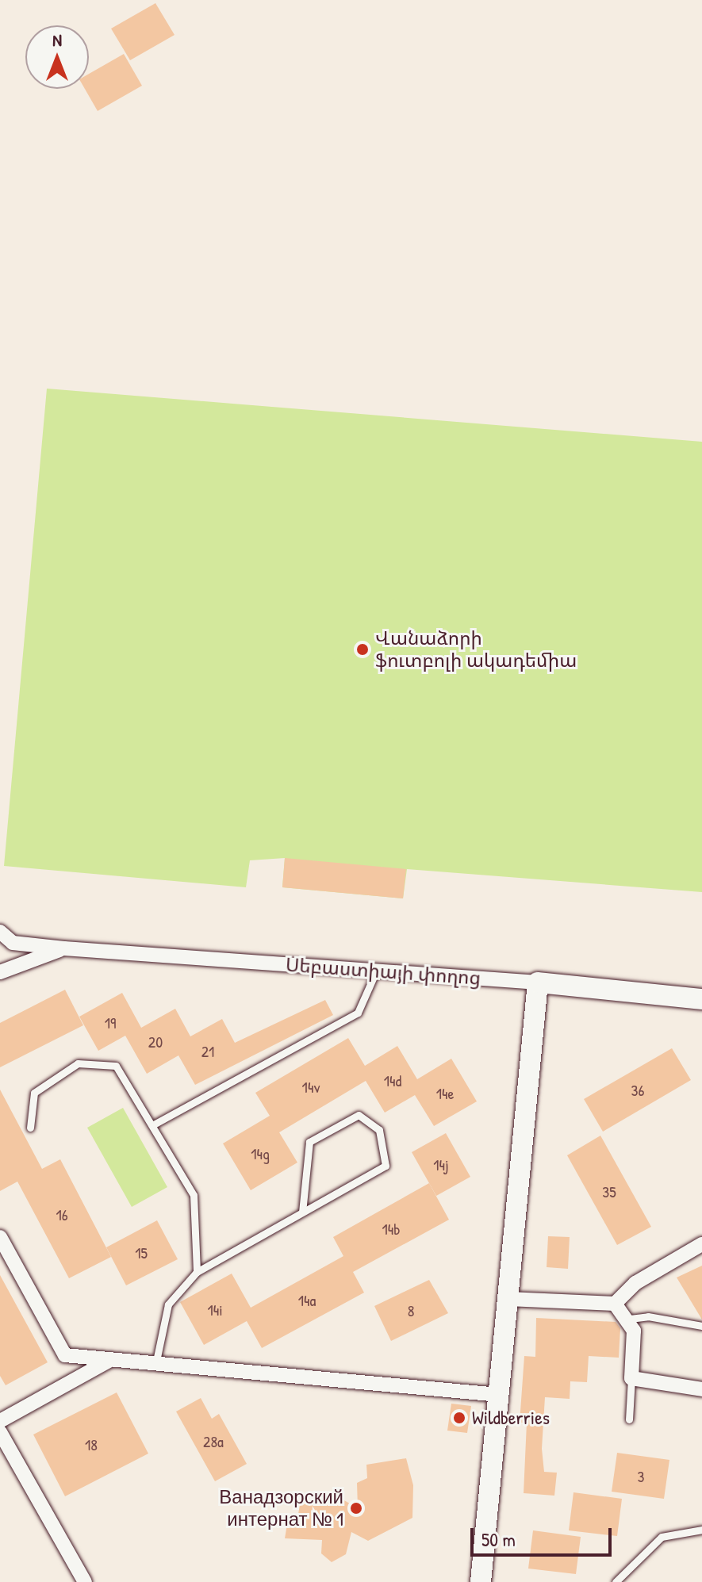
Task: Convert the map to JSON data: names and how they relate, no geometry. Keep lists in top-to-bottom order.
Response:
{
  "streets": {
    "street": ["Սեբաստիայի փողոց"]
  },
  "places": ["Վանաձորի ֆուտբոլի ակադեմիա", "Wildberries", "Ванадзорский интернат № 1"],
  "house_numbers": [
    "19",
    "20",
    "21",
    "14d",
    "14v",
    "36",
    "14e",
    "14g",
    "14j",
    "35",
    "16",
    "14b",
    "15",
    "14a",
    "14i",
    "8",
    "28a",
    "18",
    "3"
  ],
  "scale_bar": "50 m",
  "north": "top"
}
